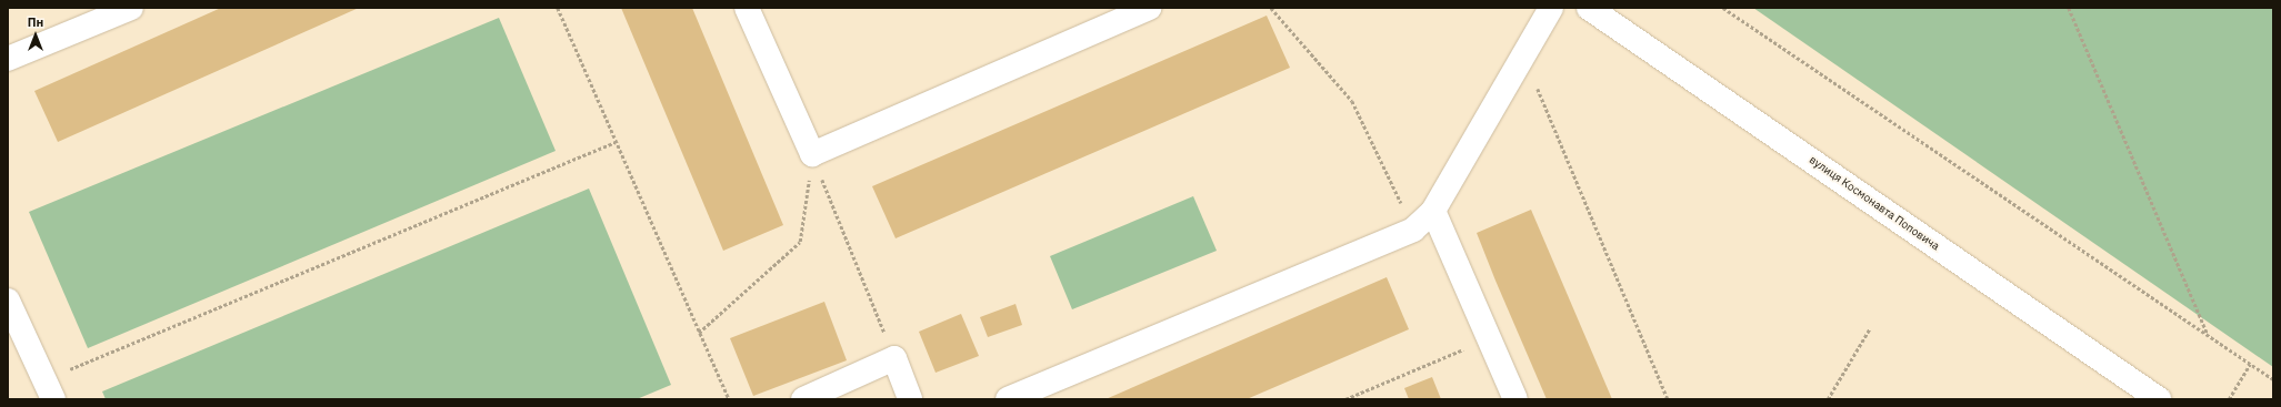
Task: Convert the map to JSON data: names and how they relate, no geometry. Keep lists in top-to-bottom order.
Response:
{
  "streets": {
    "street": ["вулиця Космонавта Поповича"]
  },
  "north": "top"
}
